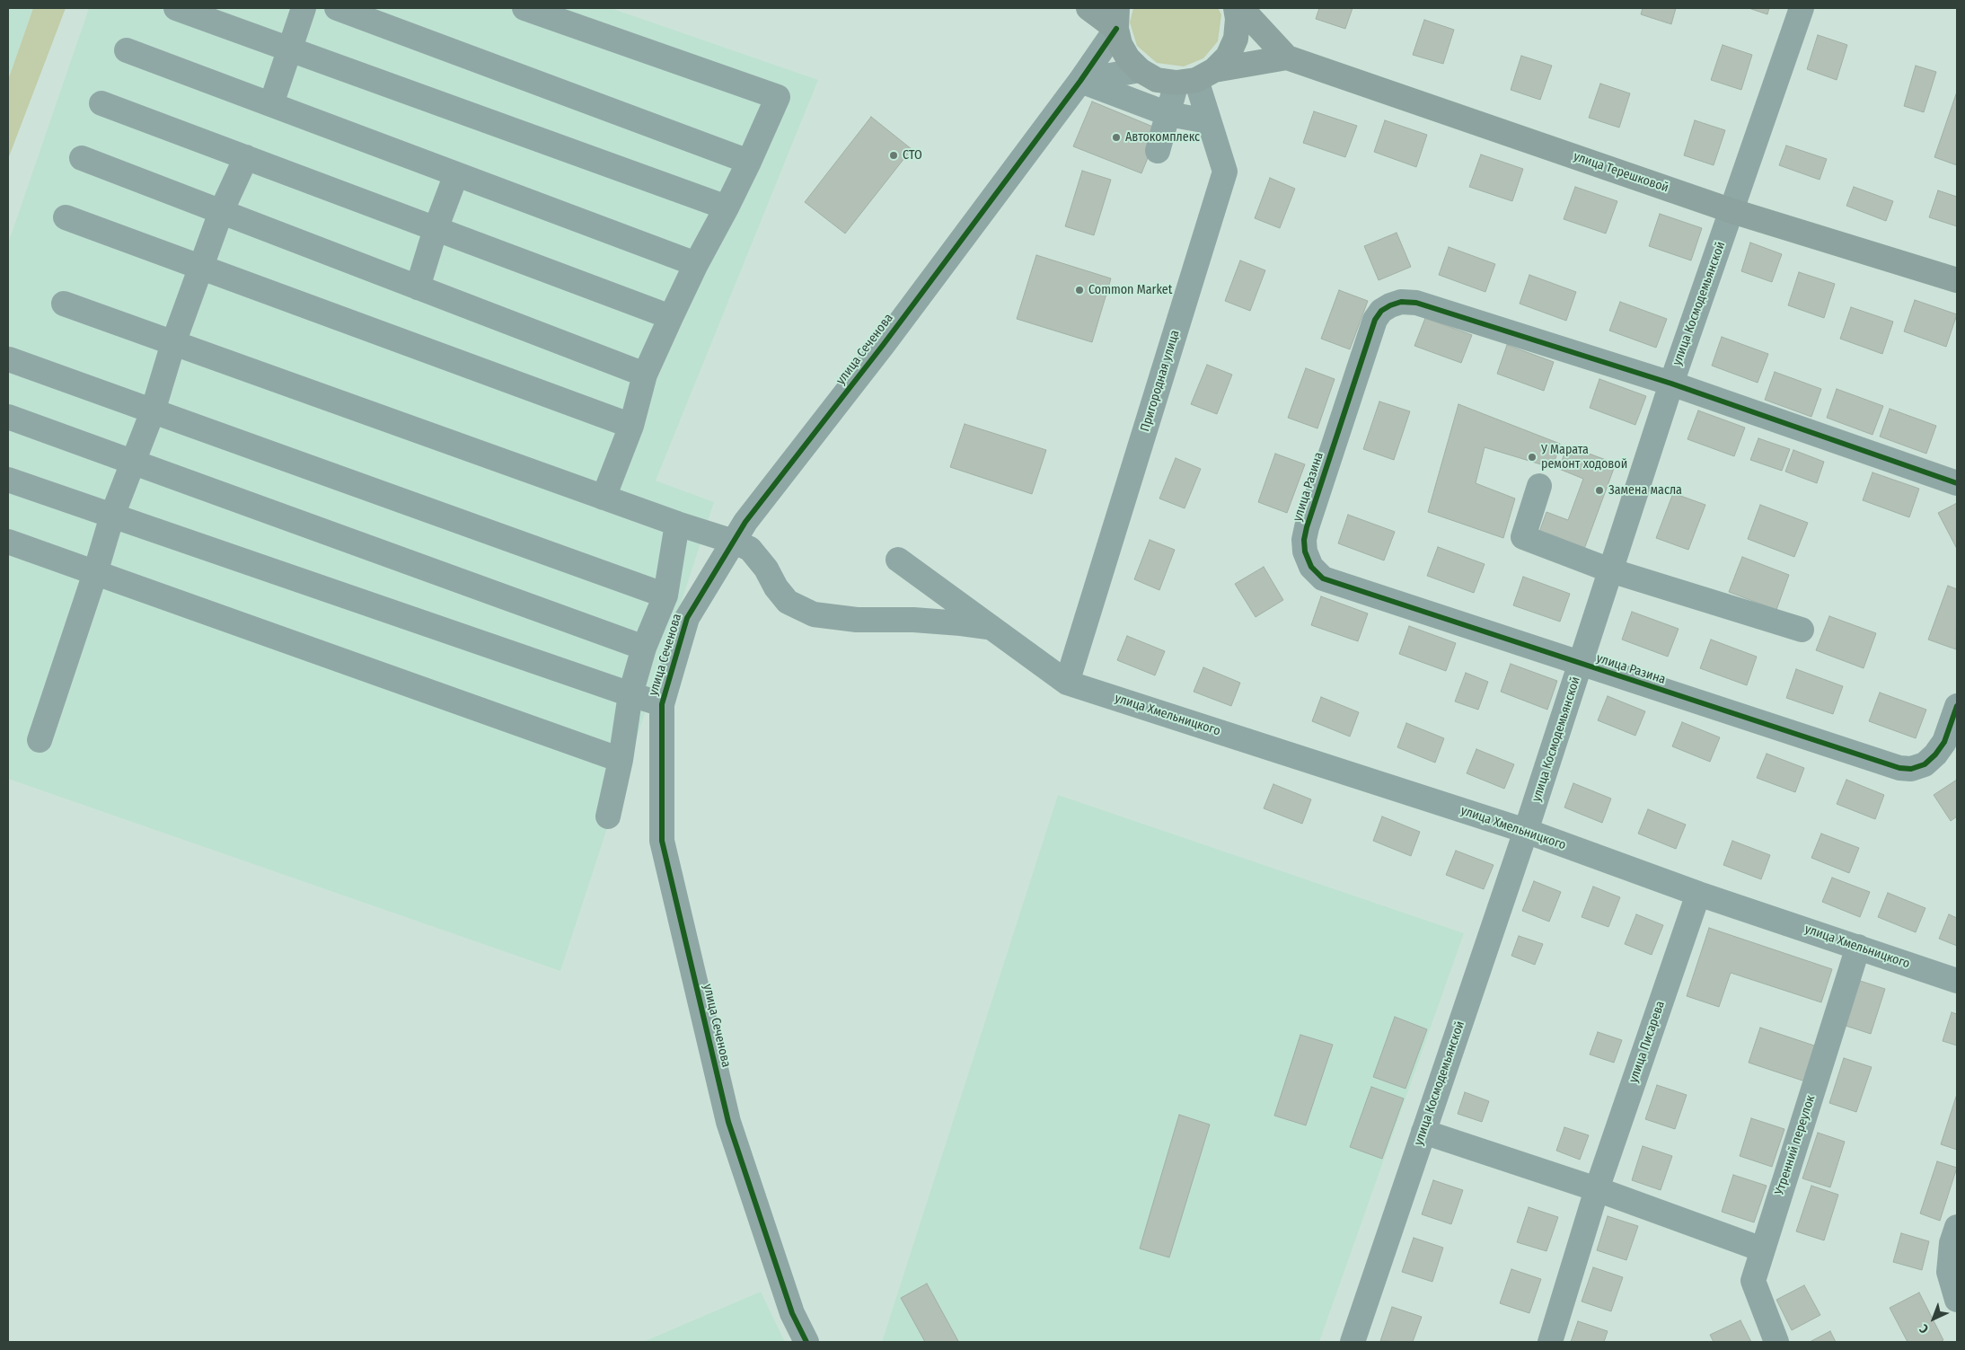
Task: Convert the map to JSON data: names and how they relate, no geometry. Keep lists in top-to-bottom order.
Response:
{
  "streets": {
    "main road": ["улица Терешковой"],
    "street": [
      "улица Космодемьянской",
      "улица Сеченова",
      "Пригородная улица",
      "улица Разина",
      "улица Хмельницкого",
      "улица Писарева",
      "Утренний переулок"
    ]
  },
  "crossings": [
    ["улица Терешковой", "улица Космодемьянской"],
    ["улица Терешковой", "улица Сеченова"],
    ["улица Терешковой", "Пригородная улица"],
    ["улица Космодемьянской", "улица Разина"],
    ["улица Космодемьянской", "улица Хмельницкого"],
    ["Пригородная улица", "улица Хмельницкого"],
    ["улица Хмельницкого", "улица Писарева"],
    ["улица Хмельницкого", "Утренний переулок"]
  ],
  "places": [
    "Автокомплекс",
    "СТО",
    "Common Market",
    "У Марата ремонт ходовой",
    "Замена масла"
  ],
  "north": "bottom left"
}
